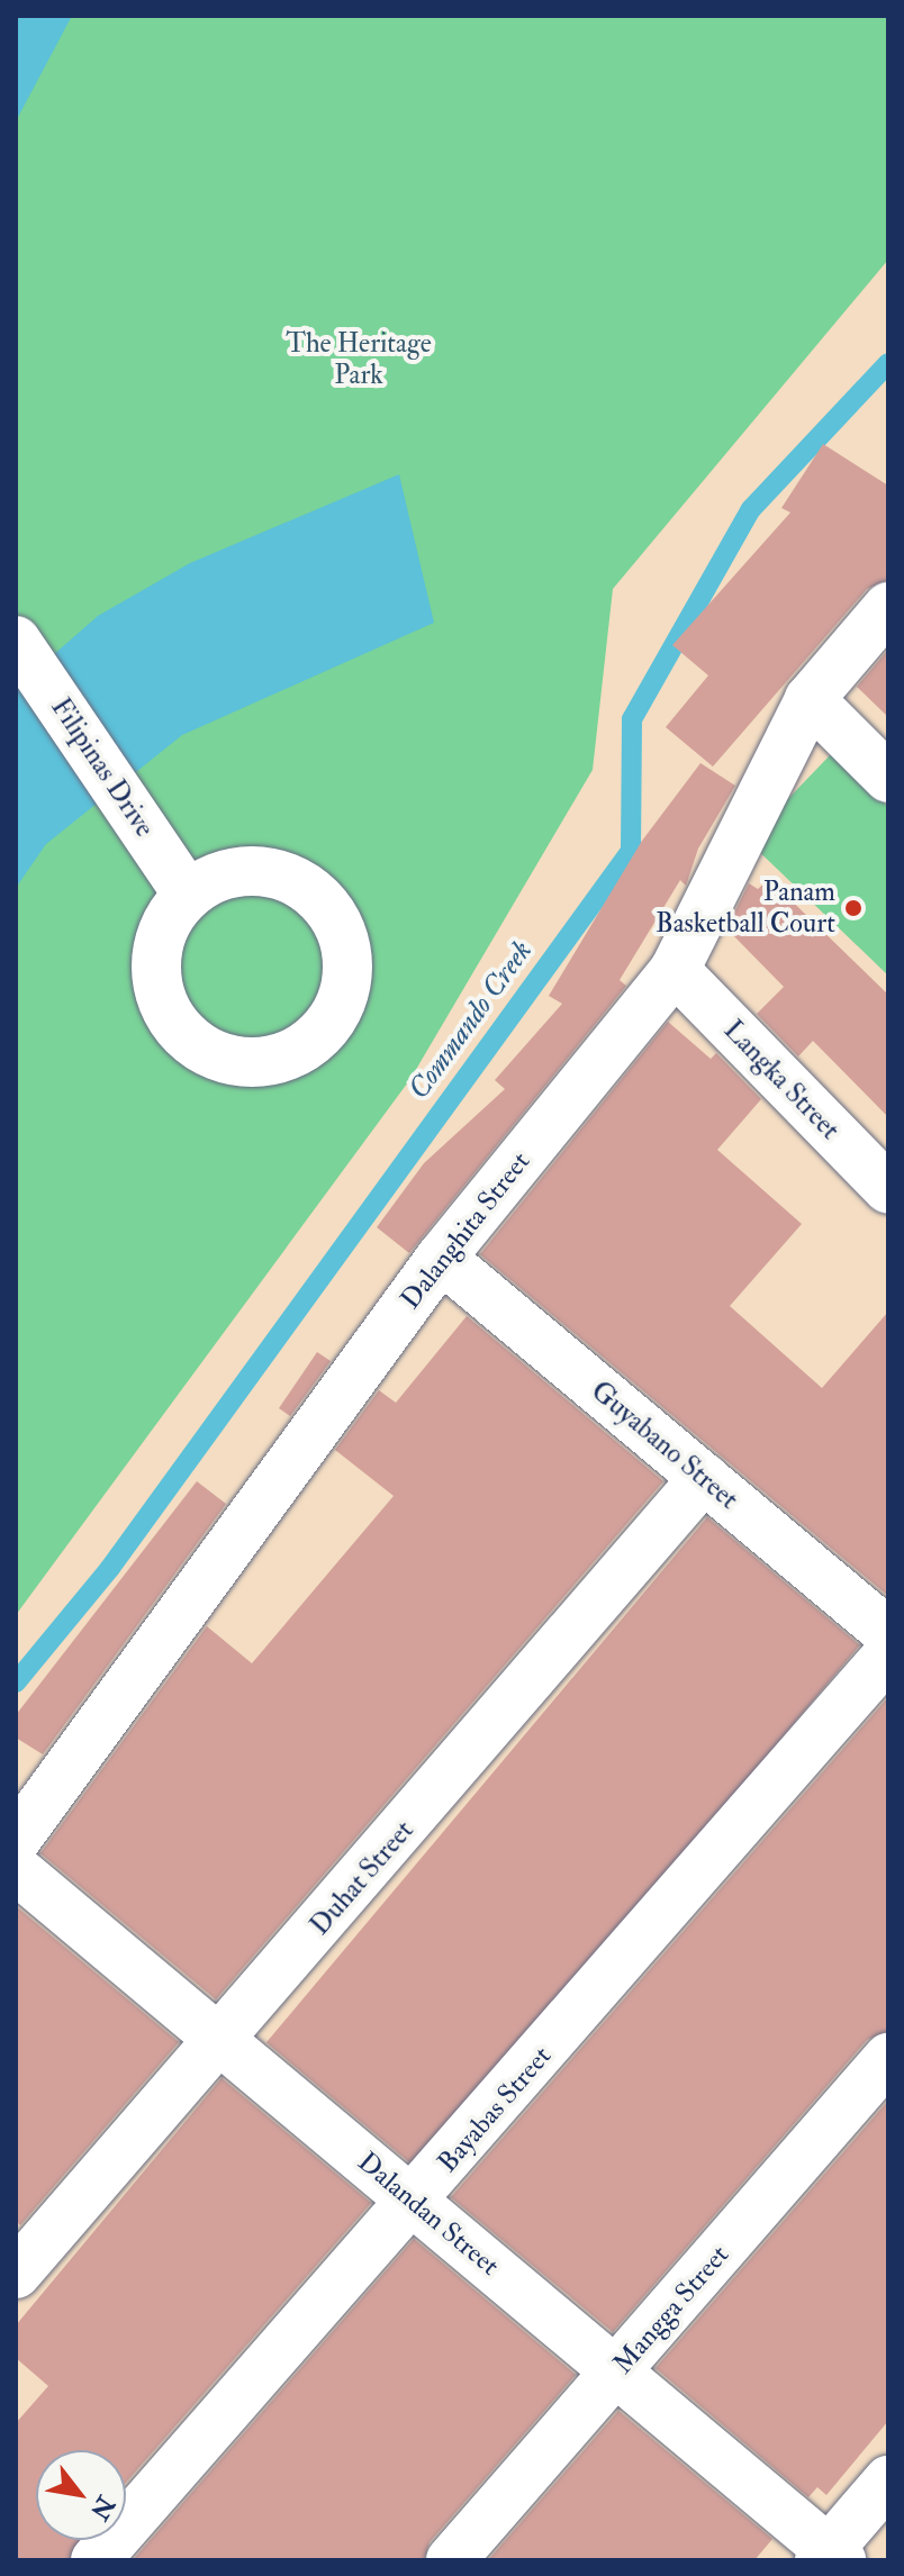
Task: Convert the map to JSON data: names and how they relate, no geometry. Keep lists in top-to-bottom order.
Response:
{
  "streets": {
    "street": [
      "Filipinas Drive",
      "Langka Street",
      "Dalanghita Street",
      "Guyabano Street",
      "Duhat Street",
      "Bayabas Street",
      "Dalandan Street",
      "Mangga Street"
    ]
  },
  "crossings": [
    ["Langka Street", "Dalanghita Street"],
    ["Dalanghita Street", "Guyabano Street"],
    ["Guyabano Street", "Duhat Street"],
    ["Duhat Street", "Dalandan Street"],
    ["Bayabas Street", "Dalandan Street"],
    ["Dalandan Street", "Mangga Street"]
  ],
  "water": ["Commando Creek"],
  "parks": ["The Heritage Park"],
  "places": ["Panam Basketball Court"],
  "north": "bottom right"
}
